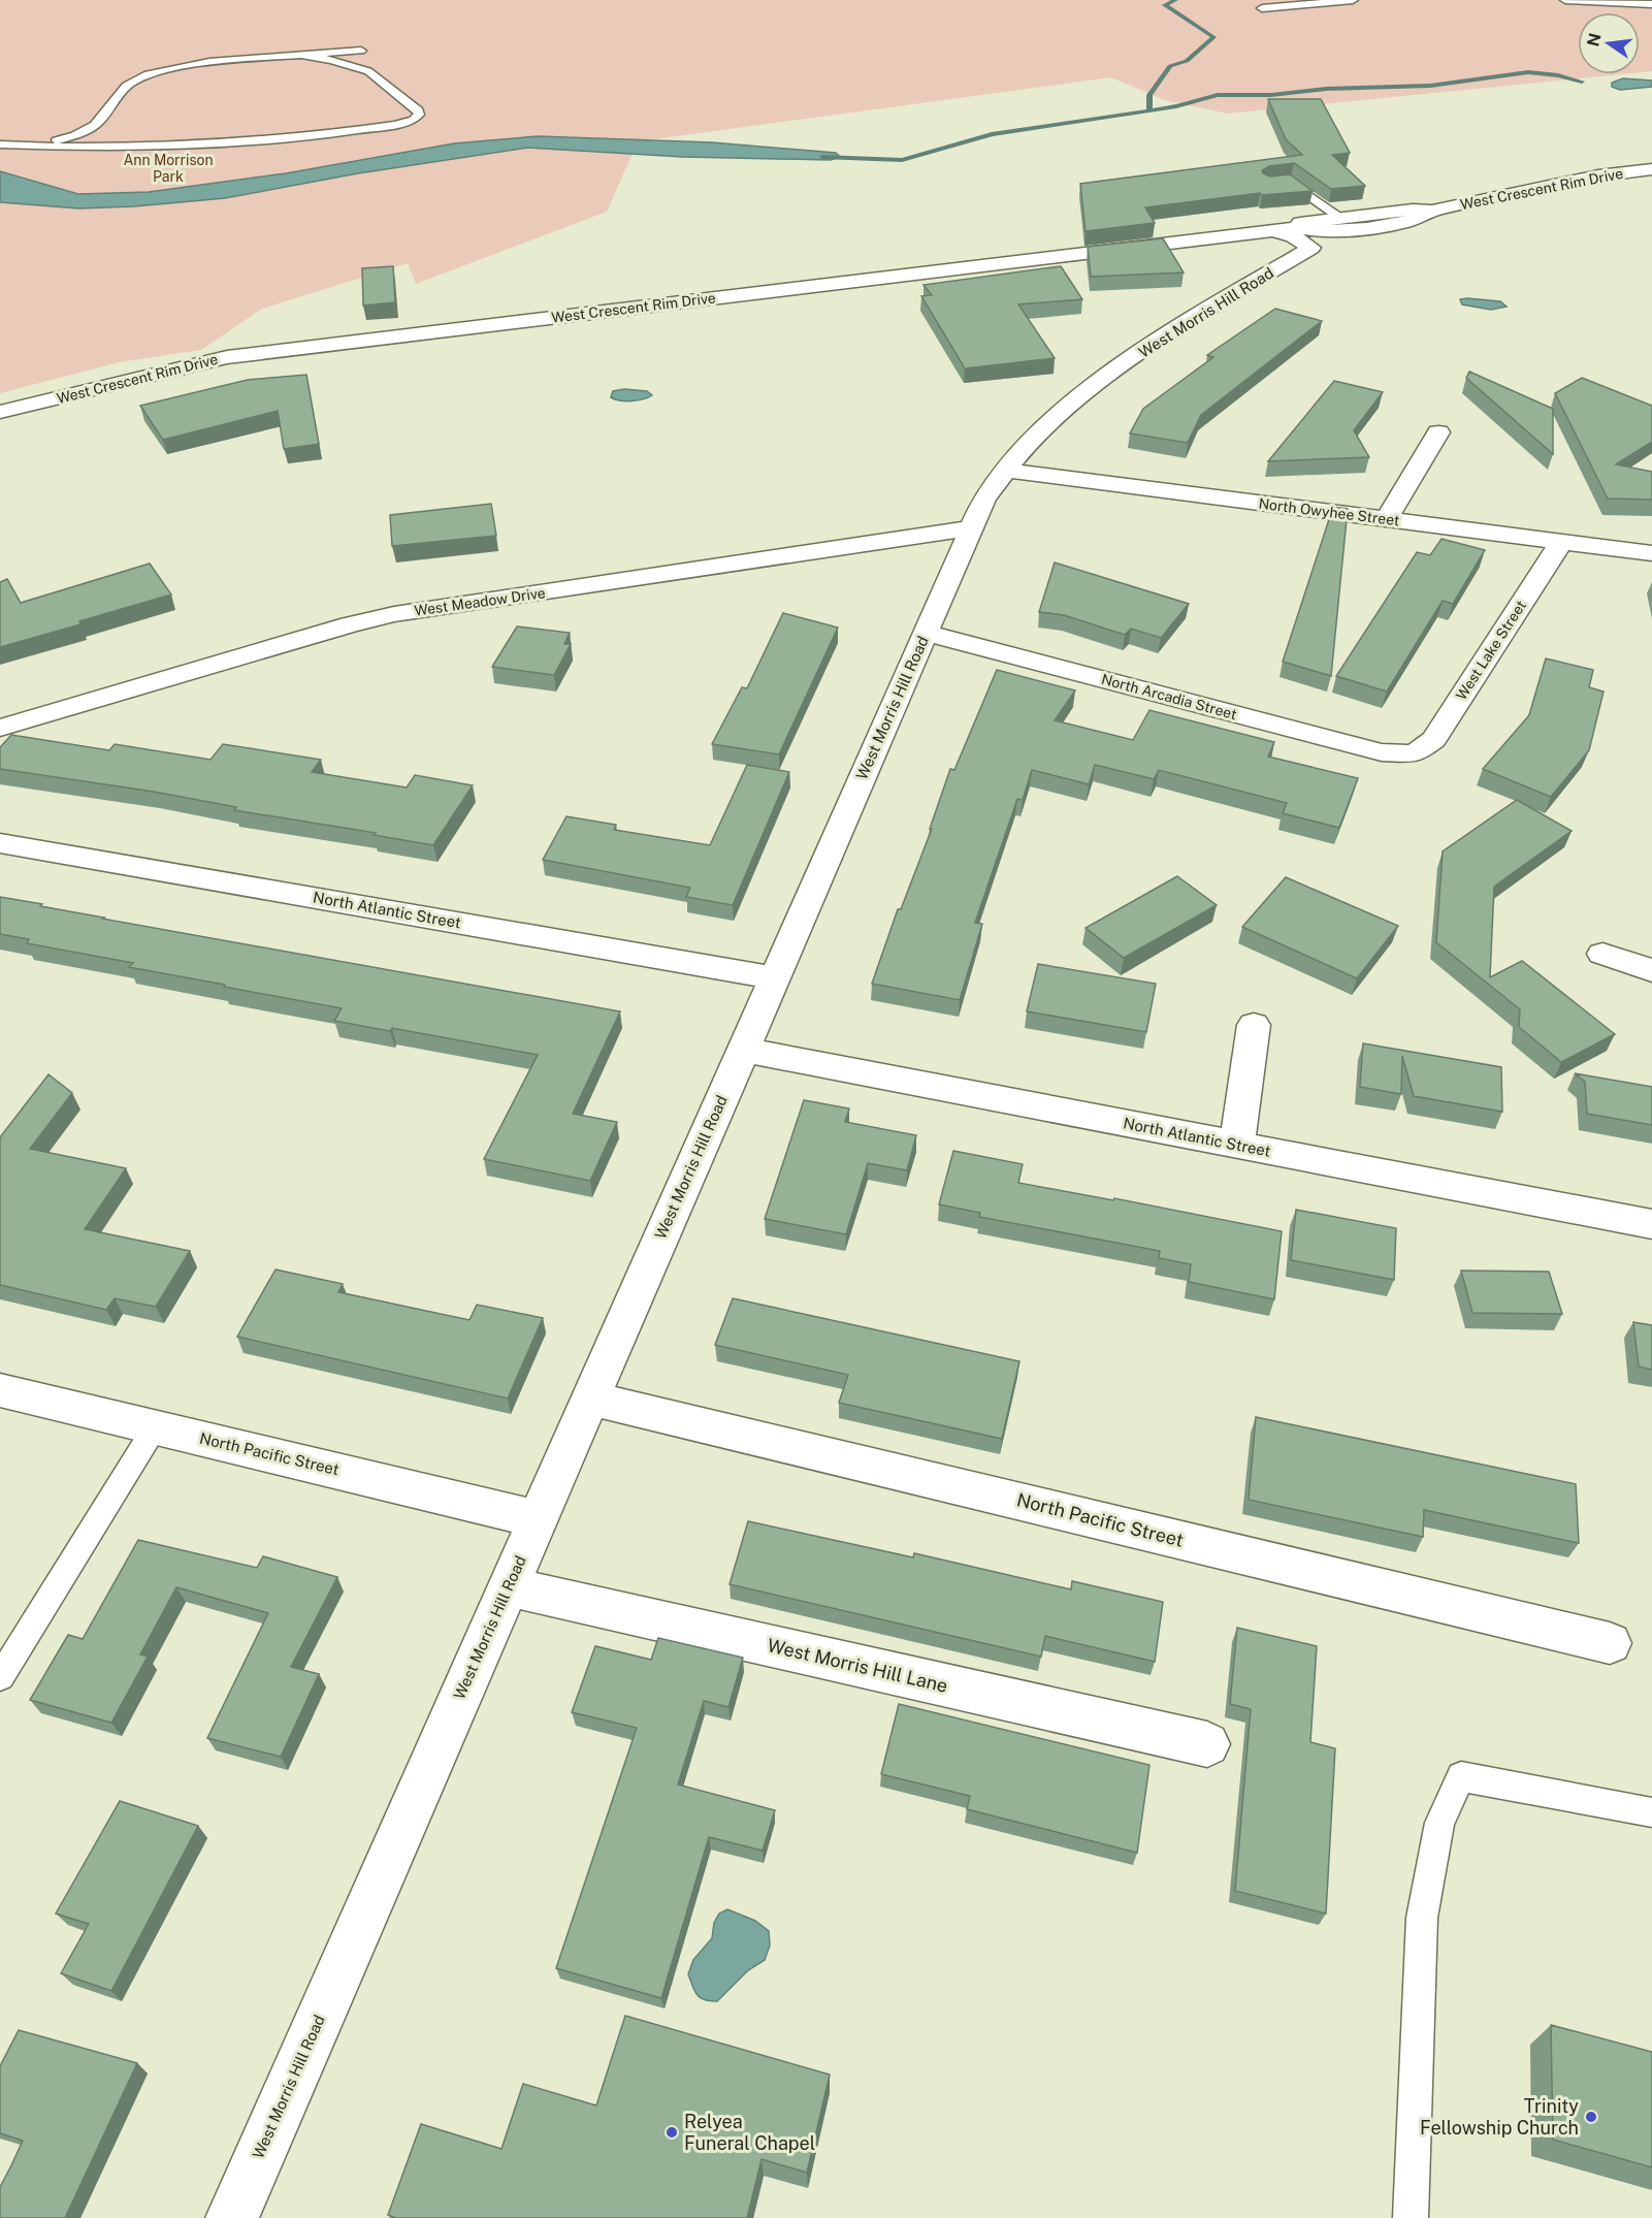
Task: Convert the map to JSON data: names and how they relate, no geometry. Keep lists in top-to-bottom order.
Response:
{
  "streets": {
    "street": [
      "West Crescent Rim Drive",
      "West Morris Hill Road",
      "North Owyhee Street",
      "West Meadow Drive",
      "West Lake Street",
      "North Arcadia Street",
      "North Atlantic Street",
      "North Pacific Street",
      "West Morris Hill Lane"
    ]
  },
  "crossings": [
    ["West Crescent Rim Drive", "West Morris Hill Road"],
    ["West Morris Hill Road", "North Owyhee Street"],
    ["West Morris Hill Road", "West Meadow Drive"],
    ["West Morris Hill Road", "North Arcadia Street"],
    ["West Morris Hill Road", "North Atlantic Street"],
    ["West Morris Hill Road", "North Pacific Street"],
    ["West Morris Hill Road", "West Morris Hill Lane"],
    ["North Owyhee Street", "West Lake Street"],
    ["West Lake Street", "North Arcadia Street"]
  ],
  "parks": ["Ann Morrison Park"],
  "places": ["Trinity Fellowship Church", "Relyea Funeral Chapel"],
  "north": "left"
}
